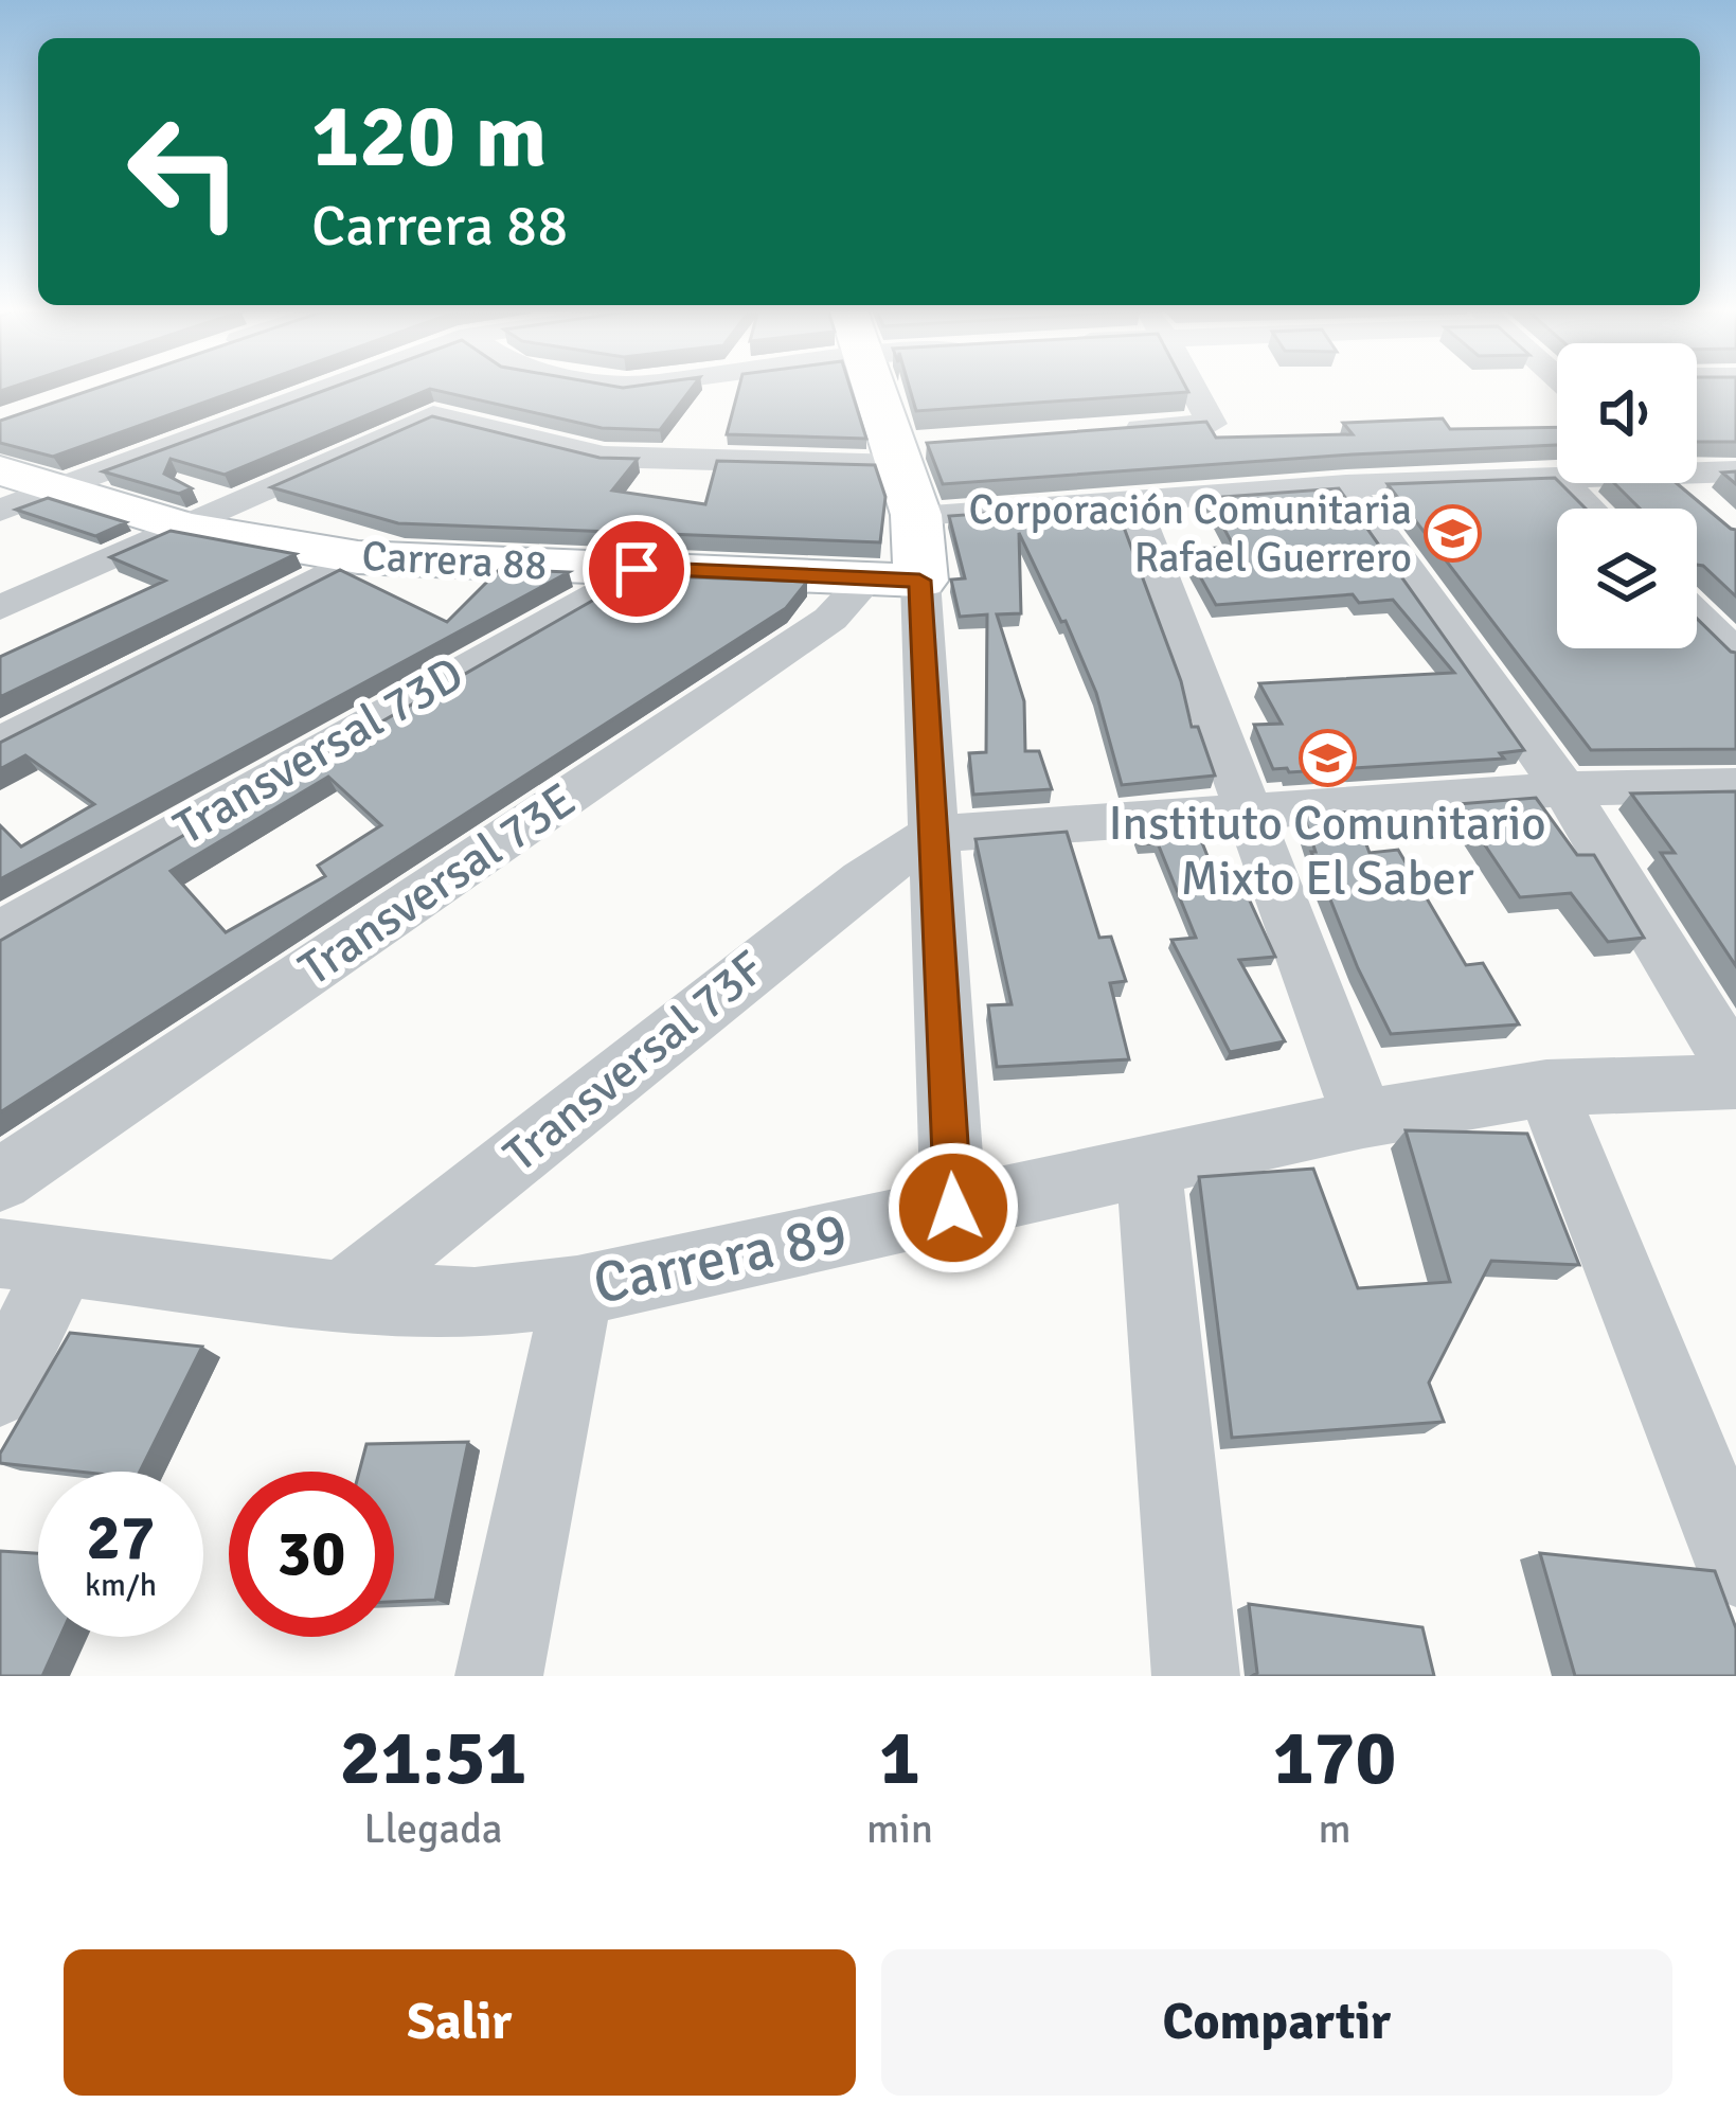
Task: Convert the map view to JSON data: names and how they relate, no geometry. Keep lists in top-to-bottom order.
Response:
{
  "streets": {
    "street": [
      "Carrera 88",
      "Transversal 73D",
      "Transversal 73E",
      "Transversal 73F",
      "Carrera 89"
    ]
  },
  "crossings": [
    ["Carrera 88", "Transversal 73D"],
    ["Carrera 88", "Transversal 73E"],
    ["Transversal 73F", "Carrera 89"]
  ],
  "places": {
    "school or university": ["Corporación Comunitaria Rafael Guerrero", "Instituto Comunitario Mixto El Saber"]
  },
  "page": {
    "turn": ["120 m", "Carrera 88"],
    "speed": "27 km/h",
    "limit": "30",
    "eta": [
      "21:51",
      "Llegada",
      "1",
      "min",
      "170",
      "m"
    ],
    "buttons": ["Salir", "Compartir"]
  }
}
